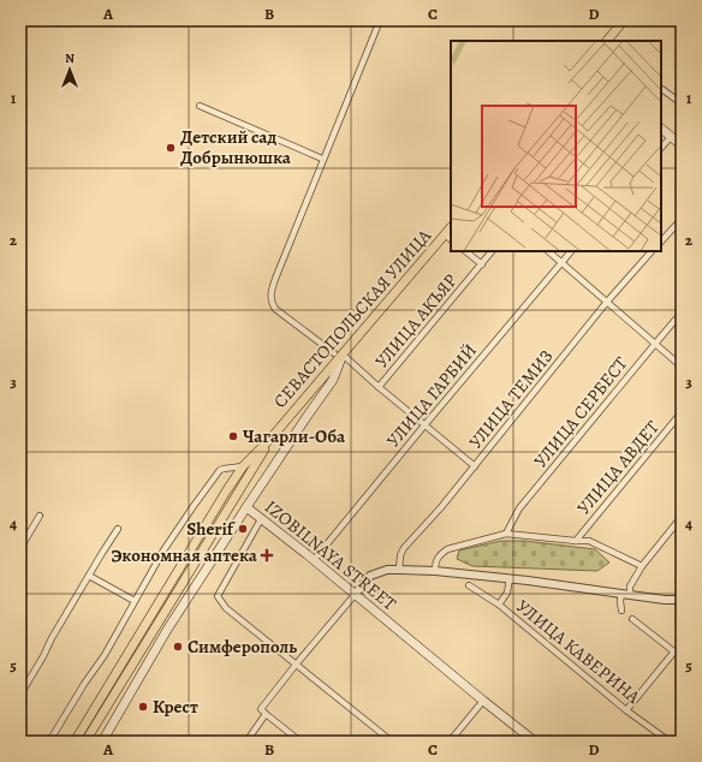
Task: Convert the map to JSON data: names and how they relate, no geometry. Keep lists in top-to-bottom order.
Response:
{
  "streets": {
    "main road": ["СЕВАСТОПОЛЬСКАЯ УЛИЦА", "IZOBILNAYA STREET"],
    "street": [
      "УЛИЦА АКЪЯР",
      "УЛИЦА ГАРБИЙ",
      "УЛИЦА ТЕМИЗ",
      "УЛИЦА СЕРБЕСТ",
      "УЛИЦА АВДЕТ",
      "УЛИЦА КАВЕРИНА"
    ]
  },
  "crossings": [
    ["СЕВАСТОПОЛЬСКАЯ УЛИЦА", "IZOBILNAYA STREET"],
    ["УЛИЦА ГАРБИЙ", "IZOBILNAYA STREET"]
  ],
  "places": {
    "other": [
      "Детский сад Добрынюшка",
      "Чагарли-Оба",
      "Sherif",
      "Симферополь",
      "Крест"
    ],
    "health": ["Экономная аптека"]
  },
  "north": "top",
  "grid": {
    "columns": [
      "A",
      "B",
      "C",
      "D"
    ],
    "rows": [
      "1",
      "2",
      "3",
      "4",
      "5"
    ]
  }
}
